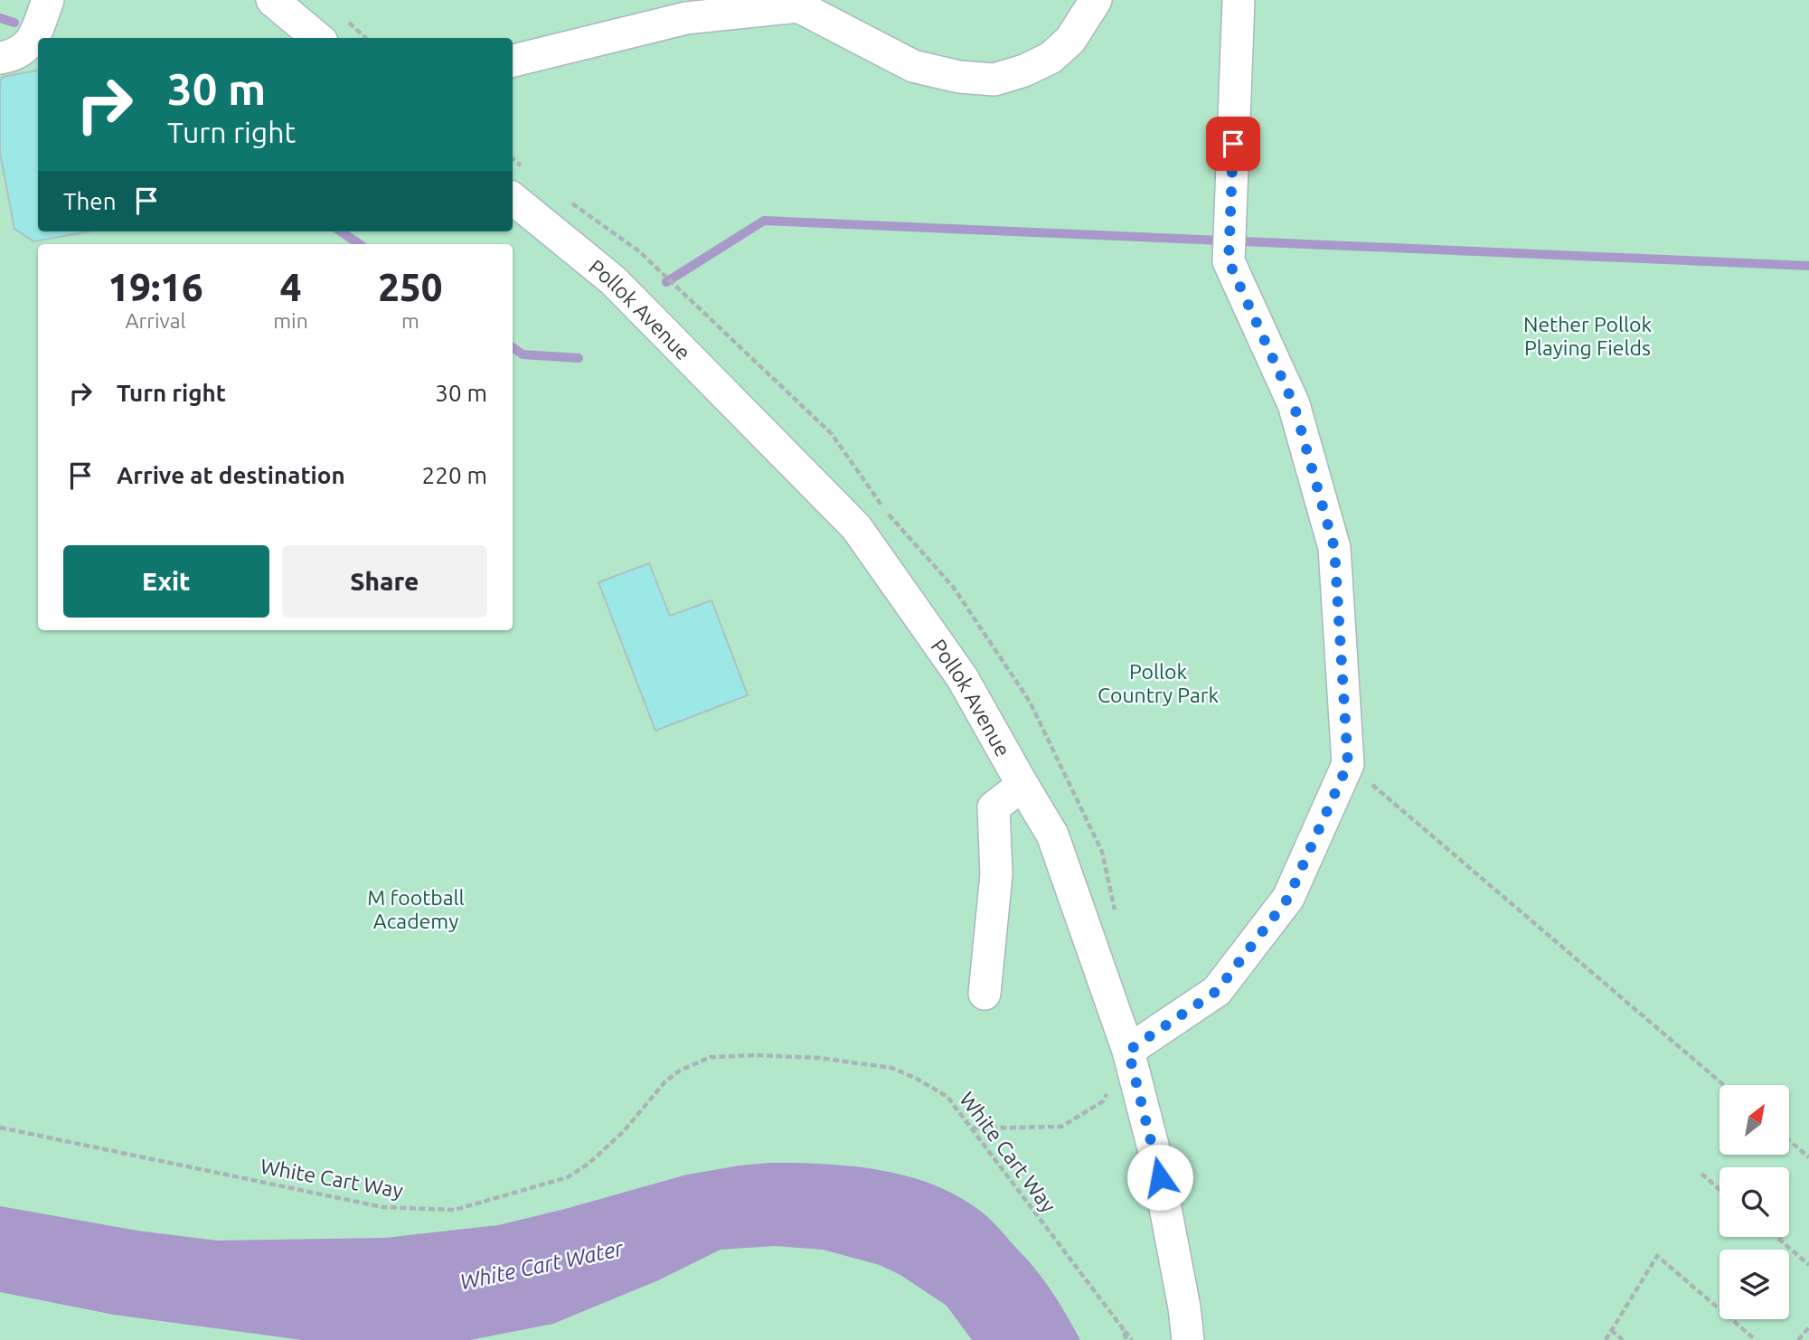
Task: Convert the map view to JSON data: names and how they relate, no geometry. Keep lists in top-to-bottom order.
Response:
{
  "streets": {
    "street": ["Pollok Avenue"],
    "path": ["White Cart Way"]
  },
  "water": ["White Cart Water"],
  "parks": ["Nether Pollok Playing Fields", "Pollok Country Park", "M football Academy"],
  "north": "top right",
  "page": {
    "turn": ["30 m", "Turn right"],
    "then": "Then",
    "eta": [
      "19:16",
      "Arrival",
      "4",
      "min",
      "250",
      "m"
    ],
    "list": [
      {
        "name": "Turn right",
        "value": "30 m"
      },
      {
        "name": "Arrive at destination",
        "value": "220 m"
      }
    ],
    "buttons": ["Exit", "Share"]
  }
}
